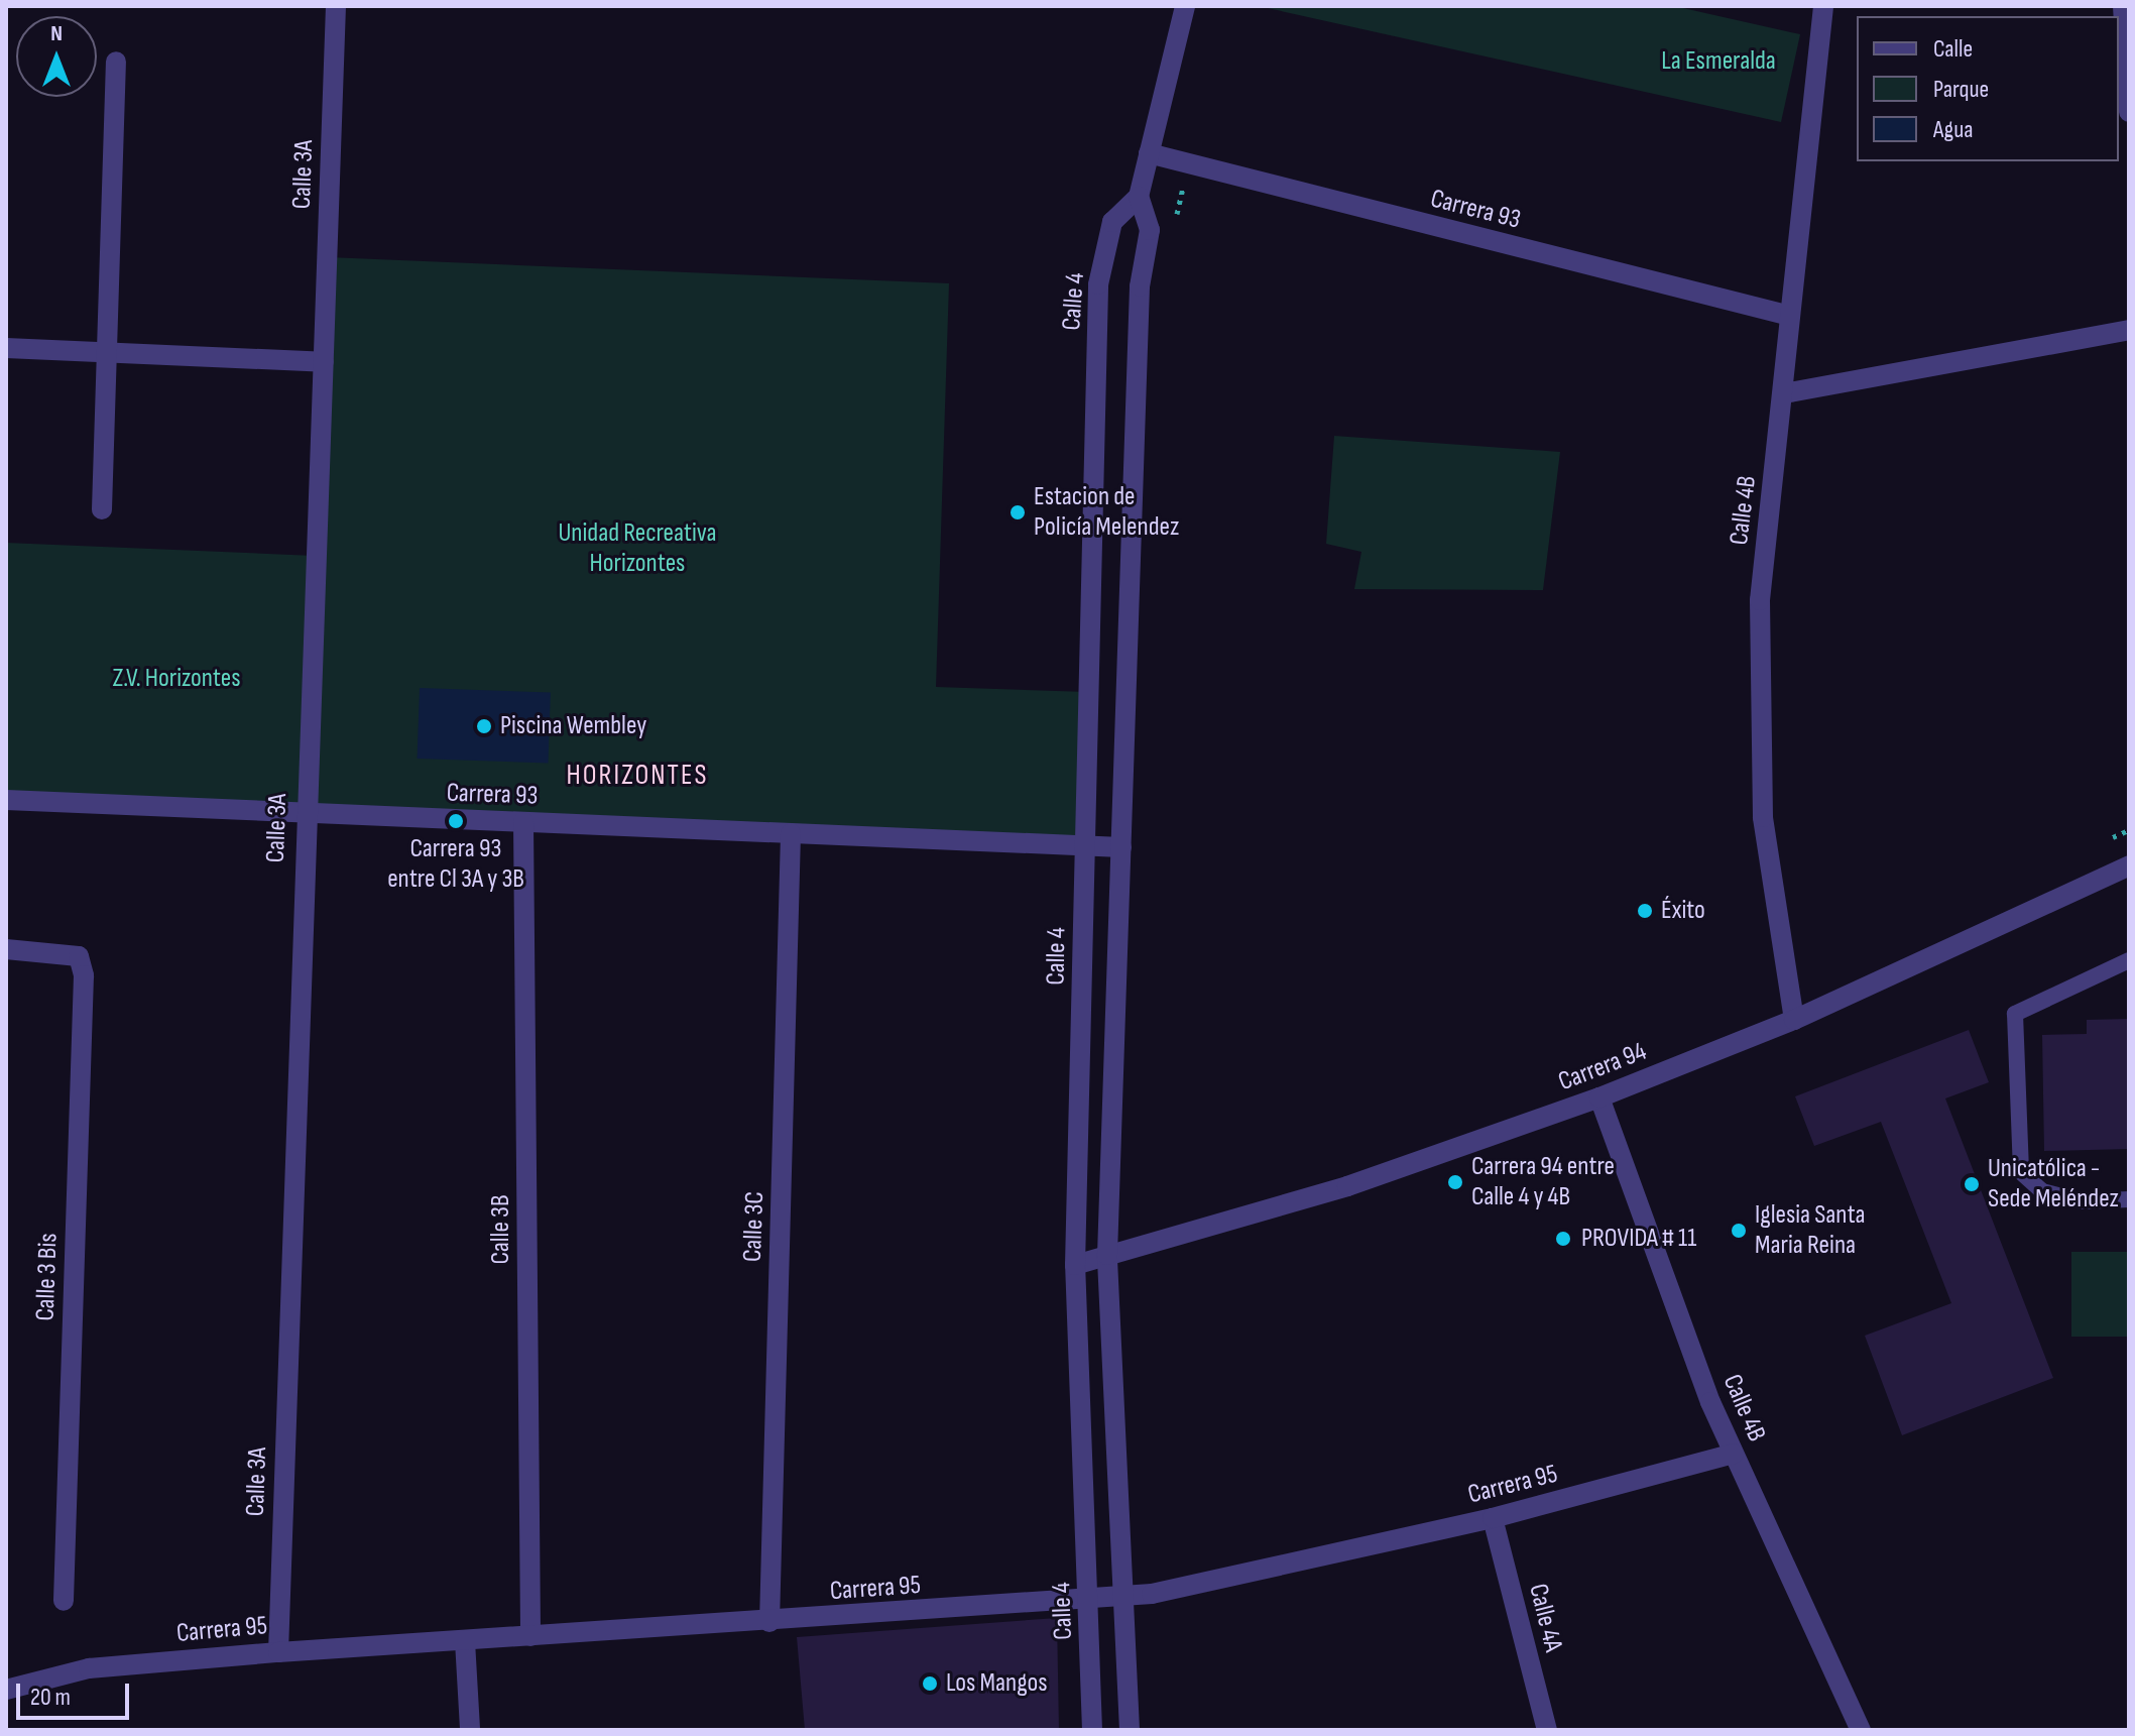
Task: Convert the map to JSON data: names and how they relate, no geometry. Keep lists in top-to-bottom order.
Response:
{
  "streets": {
    "street": [
      "Calle 3A",
      "Carrera 93",
      "Calle 4",
      "Calle 4B",
      "Carrera 94",
      "Calle 3C",
      "Calle 3B",
      "Calle 3 Bis",
      "Carrera 95",
      "Calle 4A"
    ]
  },
  "crossings": [
    ["Calle 3A", "Carrera 93"],
    ["Calle 3A", "Carrera 95"],
    ["Carrera 93", "Calle 4"],
    ["Carrera 93", "Calle 4B"],
    ["Carrera 93", "Calle 3C"],
    ["Carrera 93", "Calle 3B"],
    ["Calle 4", "Carrera 94"],
    ["Calle 4", "Carrera 95"],
    ["Calle 4B", "Carrera 94"],
    ["Calle 4B", "Carrera 95"],
    ["Calle 3C", "Carrera 95"],
    ["Calle 3B", "Carrera 95"],
    ["Carrera 95", "Calle 4A"]
  ],
  "districts": ["HORIZONTES"],
  "parks": ["La Esmeralda", "Unidad Recreativa Horizontes", "Z.V. Horizontes"],
  "places": [
    "Estacion de Policía Melendez",
    "Piscina Wembley",
    "Carrera 93 entre Cl 3A y 3B",
    "Éxito",
    "Carrera 94 entre Calle 4 y 4B",
    "Unicatólica - Sede Meléndez",
    "Iglesia Santa Maria Reina",
    "PROVIDA # 11",
    "Los Mangos"
  ],
  "legend": ["Calle", "Parque", "Agua"],
  "scale_bar": "20 m",
  "north": "top"
}
